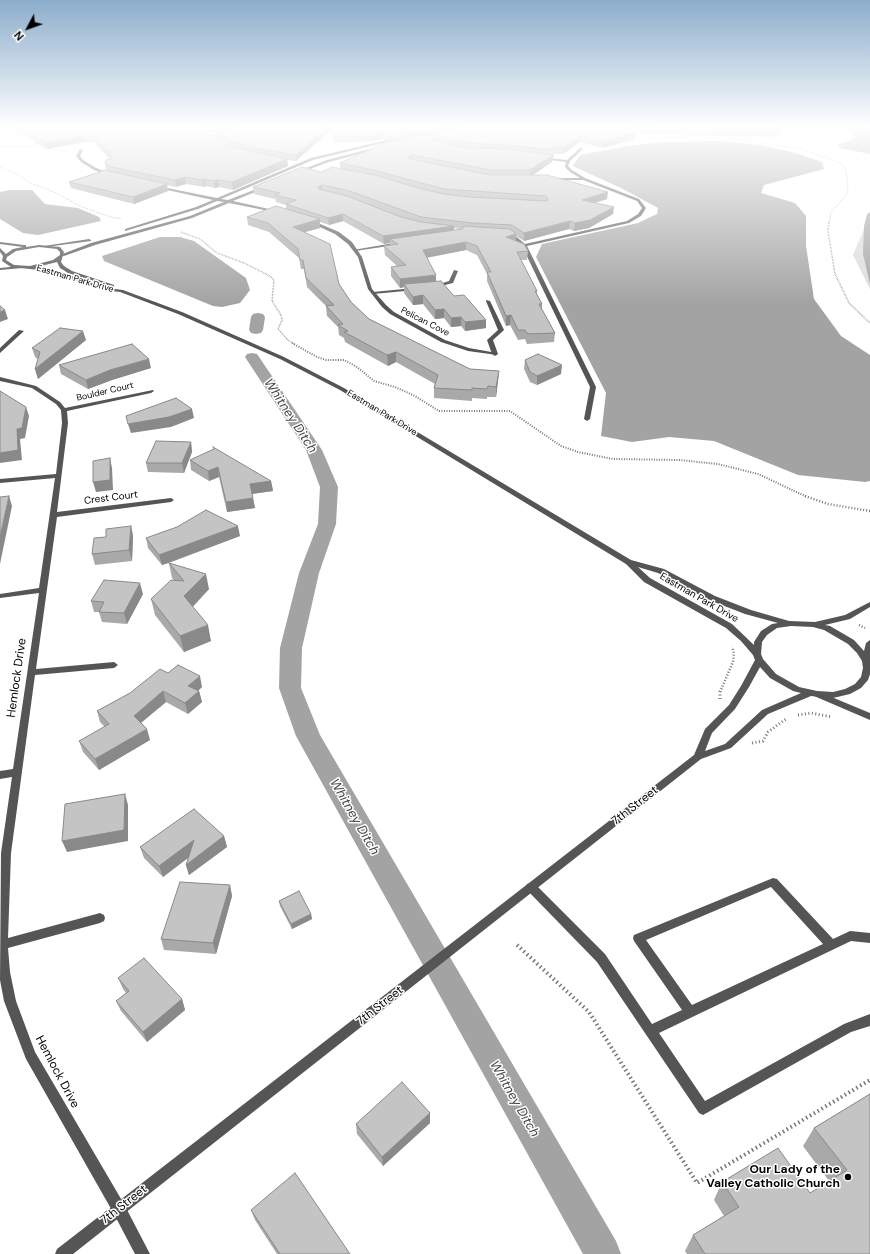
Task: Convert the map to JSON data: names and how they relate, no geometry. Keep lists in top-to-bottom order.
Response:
{
  "streets": {
    "street": [
      "Eastman Park Drive",
      "Pelican Cove",
      "Boulder Court",
      "Crest Court",
      "Hemlock Drive",
      "7th Street"
    ]
  },
  "crossings": [
    ["Eastman Park Drive", "7th Street"],
    ["Boulder Court", "Hemlock Drive"],
    ["Crest Court", "Hemlock Drive"],
    ["Hemlock Drive", "7th Street"]
  ],
  "water": ["Whitney Ditch"],
  "places": ["Our Lady of the Valley Catholic Church"],
  "north": "bottom left"
}
